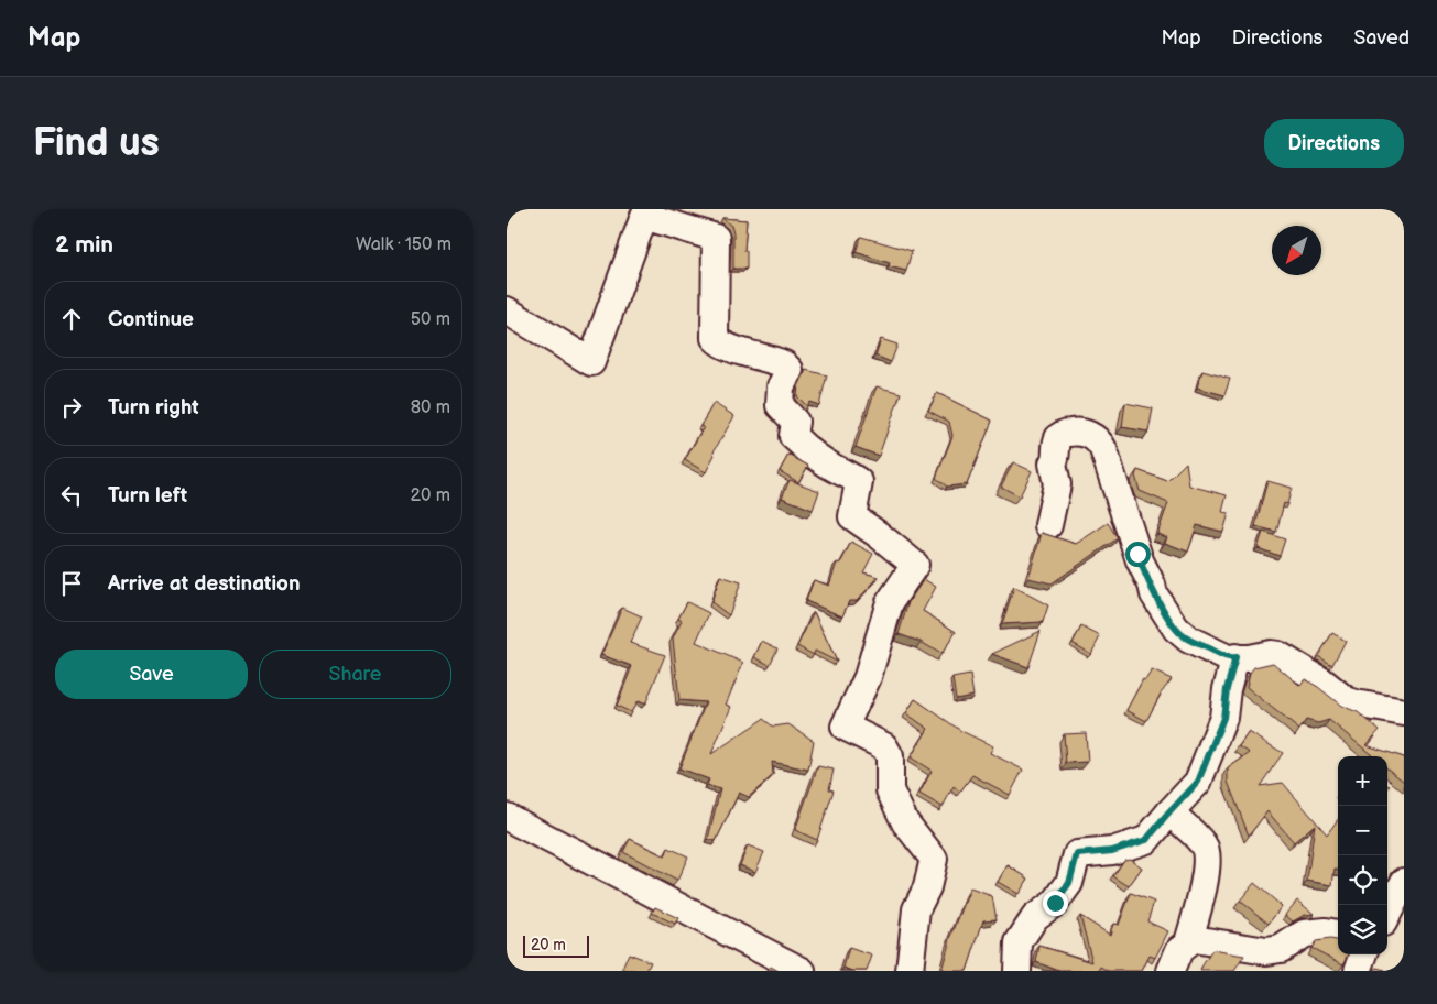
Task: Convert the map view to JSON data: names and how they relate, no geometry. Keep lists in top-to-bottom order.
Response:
{
  "scale_bar": "20 m",
  "north": "bottom left",
  "page": {
    "header": "Map",
    "nav": ["Map", "Directions", "Saved"],
    "buttons": [
      "Directions",
      ["Save", "Share"]
    ],
    "title": "Find us",
    "heading": ["2 min", "Walk · 150 m"],
    "list": [
      ["Continue", "50 m"],
      ["Turn right", "80 m"],
      ["Turn left", "20 m"],
      "Arrive at destination"
    ],
    "map_buttons": ["+", "−"],
    "scale": "20 m"
  }
}
